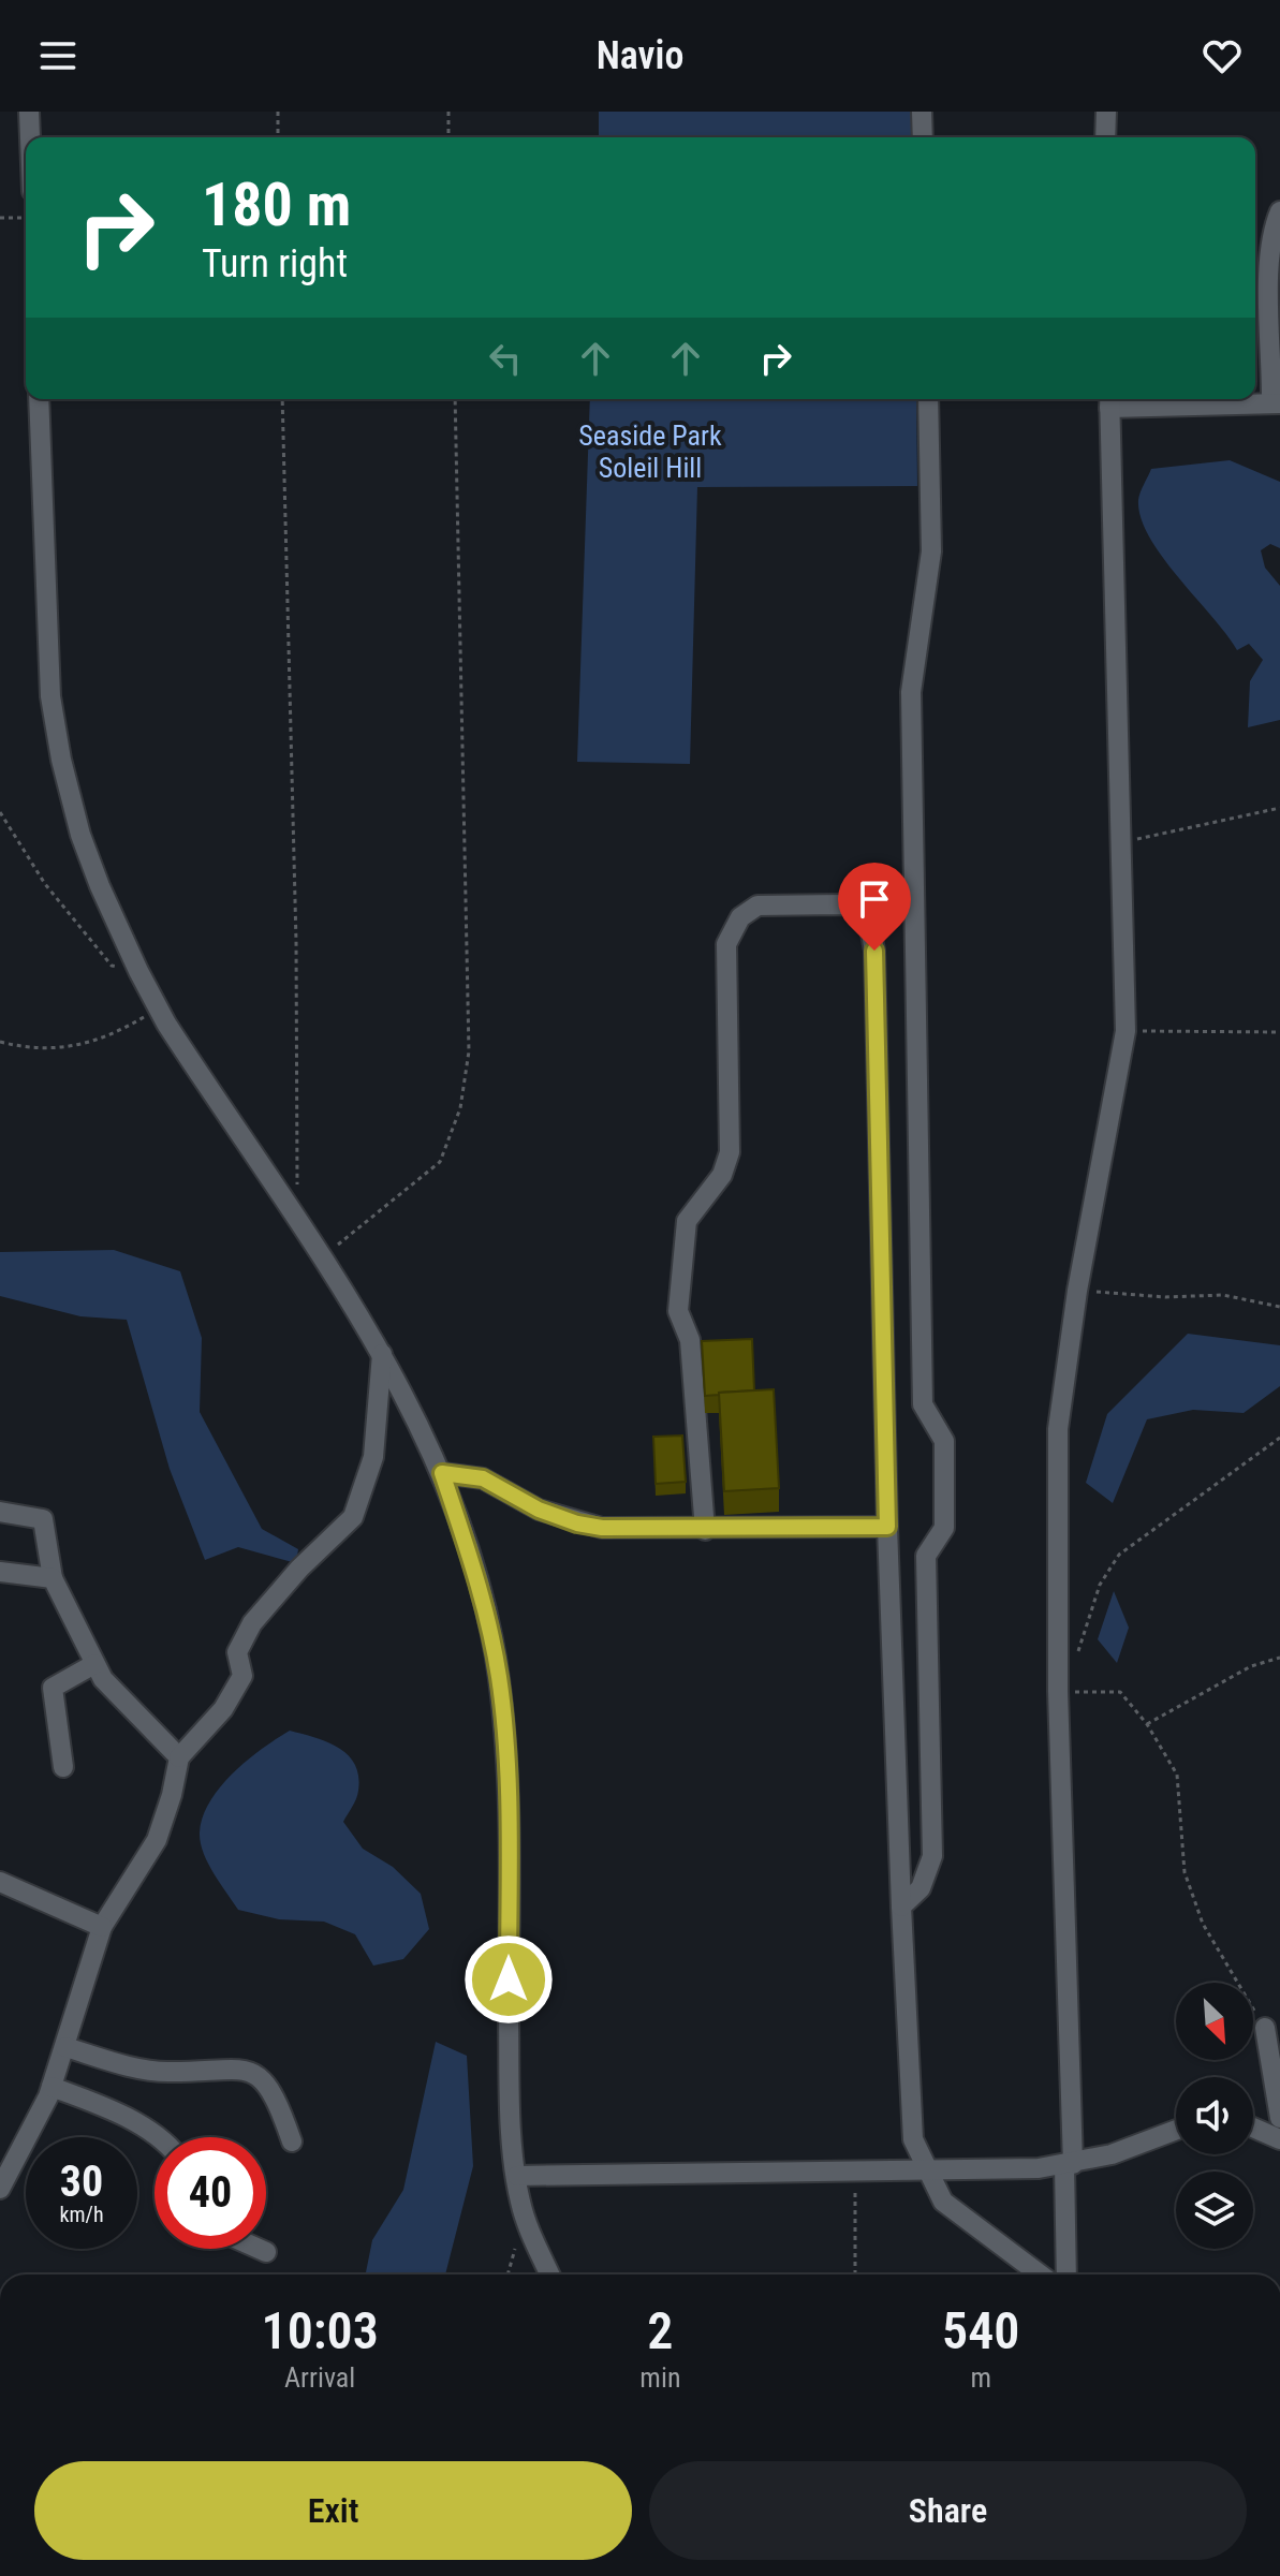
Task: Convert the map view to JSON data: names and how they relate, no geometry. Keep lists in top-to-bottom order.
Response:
{
  "parks": ["Seaside Park Soleil Hill"],
  "north": "bottom right",
  "page": {
    "header": "Navio",
    "turn": ["180 m", "Turn right"],
    "speed": "30 km/h",
    "limit": "40",
    "eta": [
      "10:03",
      "Arrival",
      "2",
      "min",
      "540",
      "m"
    ],
    "buttons": ["Exit", "Share"]
  }
}
